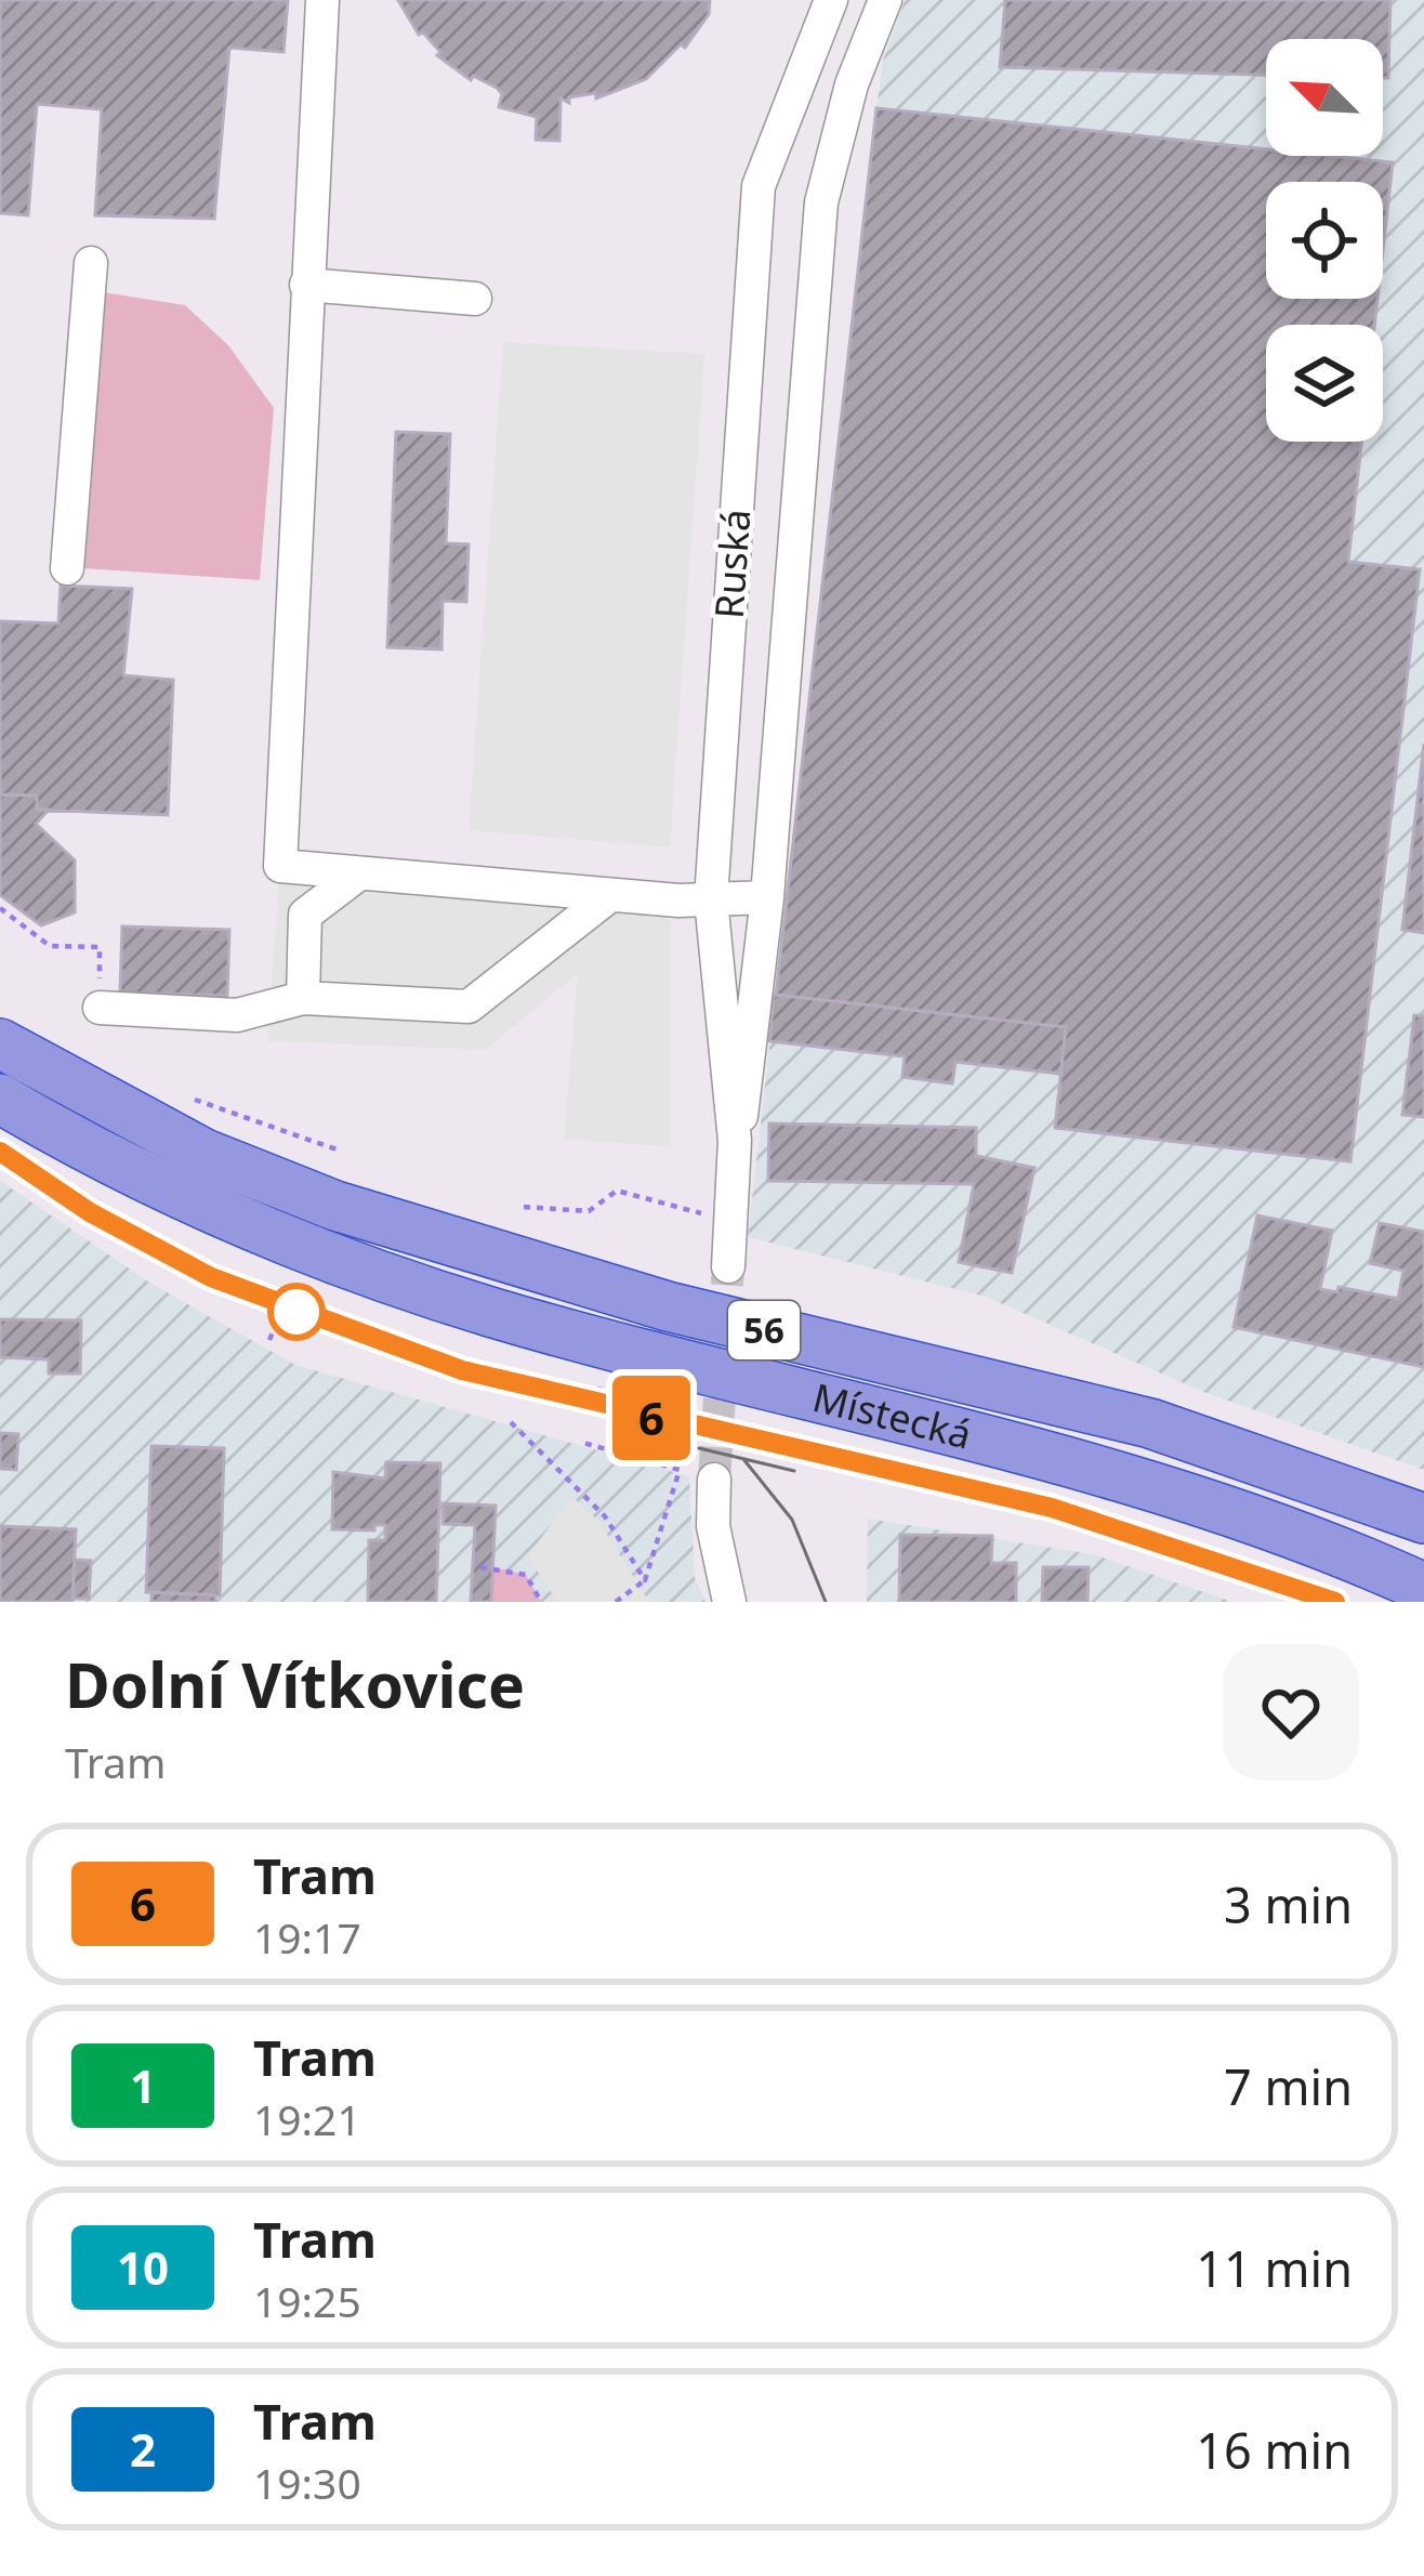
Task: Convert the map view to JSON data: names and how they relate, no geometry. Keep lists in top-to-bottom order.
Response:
{
  "streets": {
    "highway": ["56", "Místecká"],
    "street": ["Ruská"]
  },
  "lines": ["tram line 6"],
  "north": "top left",
  "page": {
    "on_map": "6",
    "heading": ["Dolní Vítkovice", "Tram"],
    "list": [
      {
        "mark": "6",
        "name": "Tram",
        "note": "19:17",
        "value": "3 min"
      },
      {
        "mark": "1",
        "name": "Tram",
        "note": "19:21",
        "value": "7 min"
      },
      {
        "mark": "10",
        "name": "Tram",
        "note": "19:25",
        "value": "11 min"
      },
      {
        "mark": "2",
        "name": "Tram",
        "note": "19:30",
        "value": "16 min"
      }
    ]
  }
}
